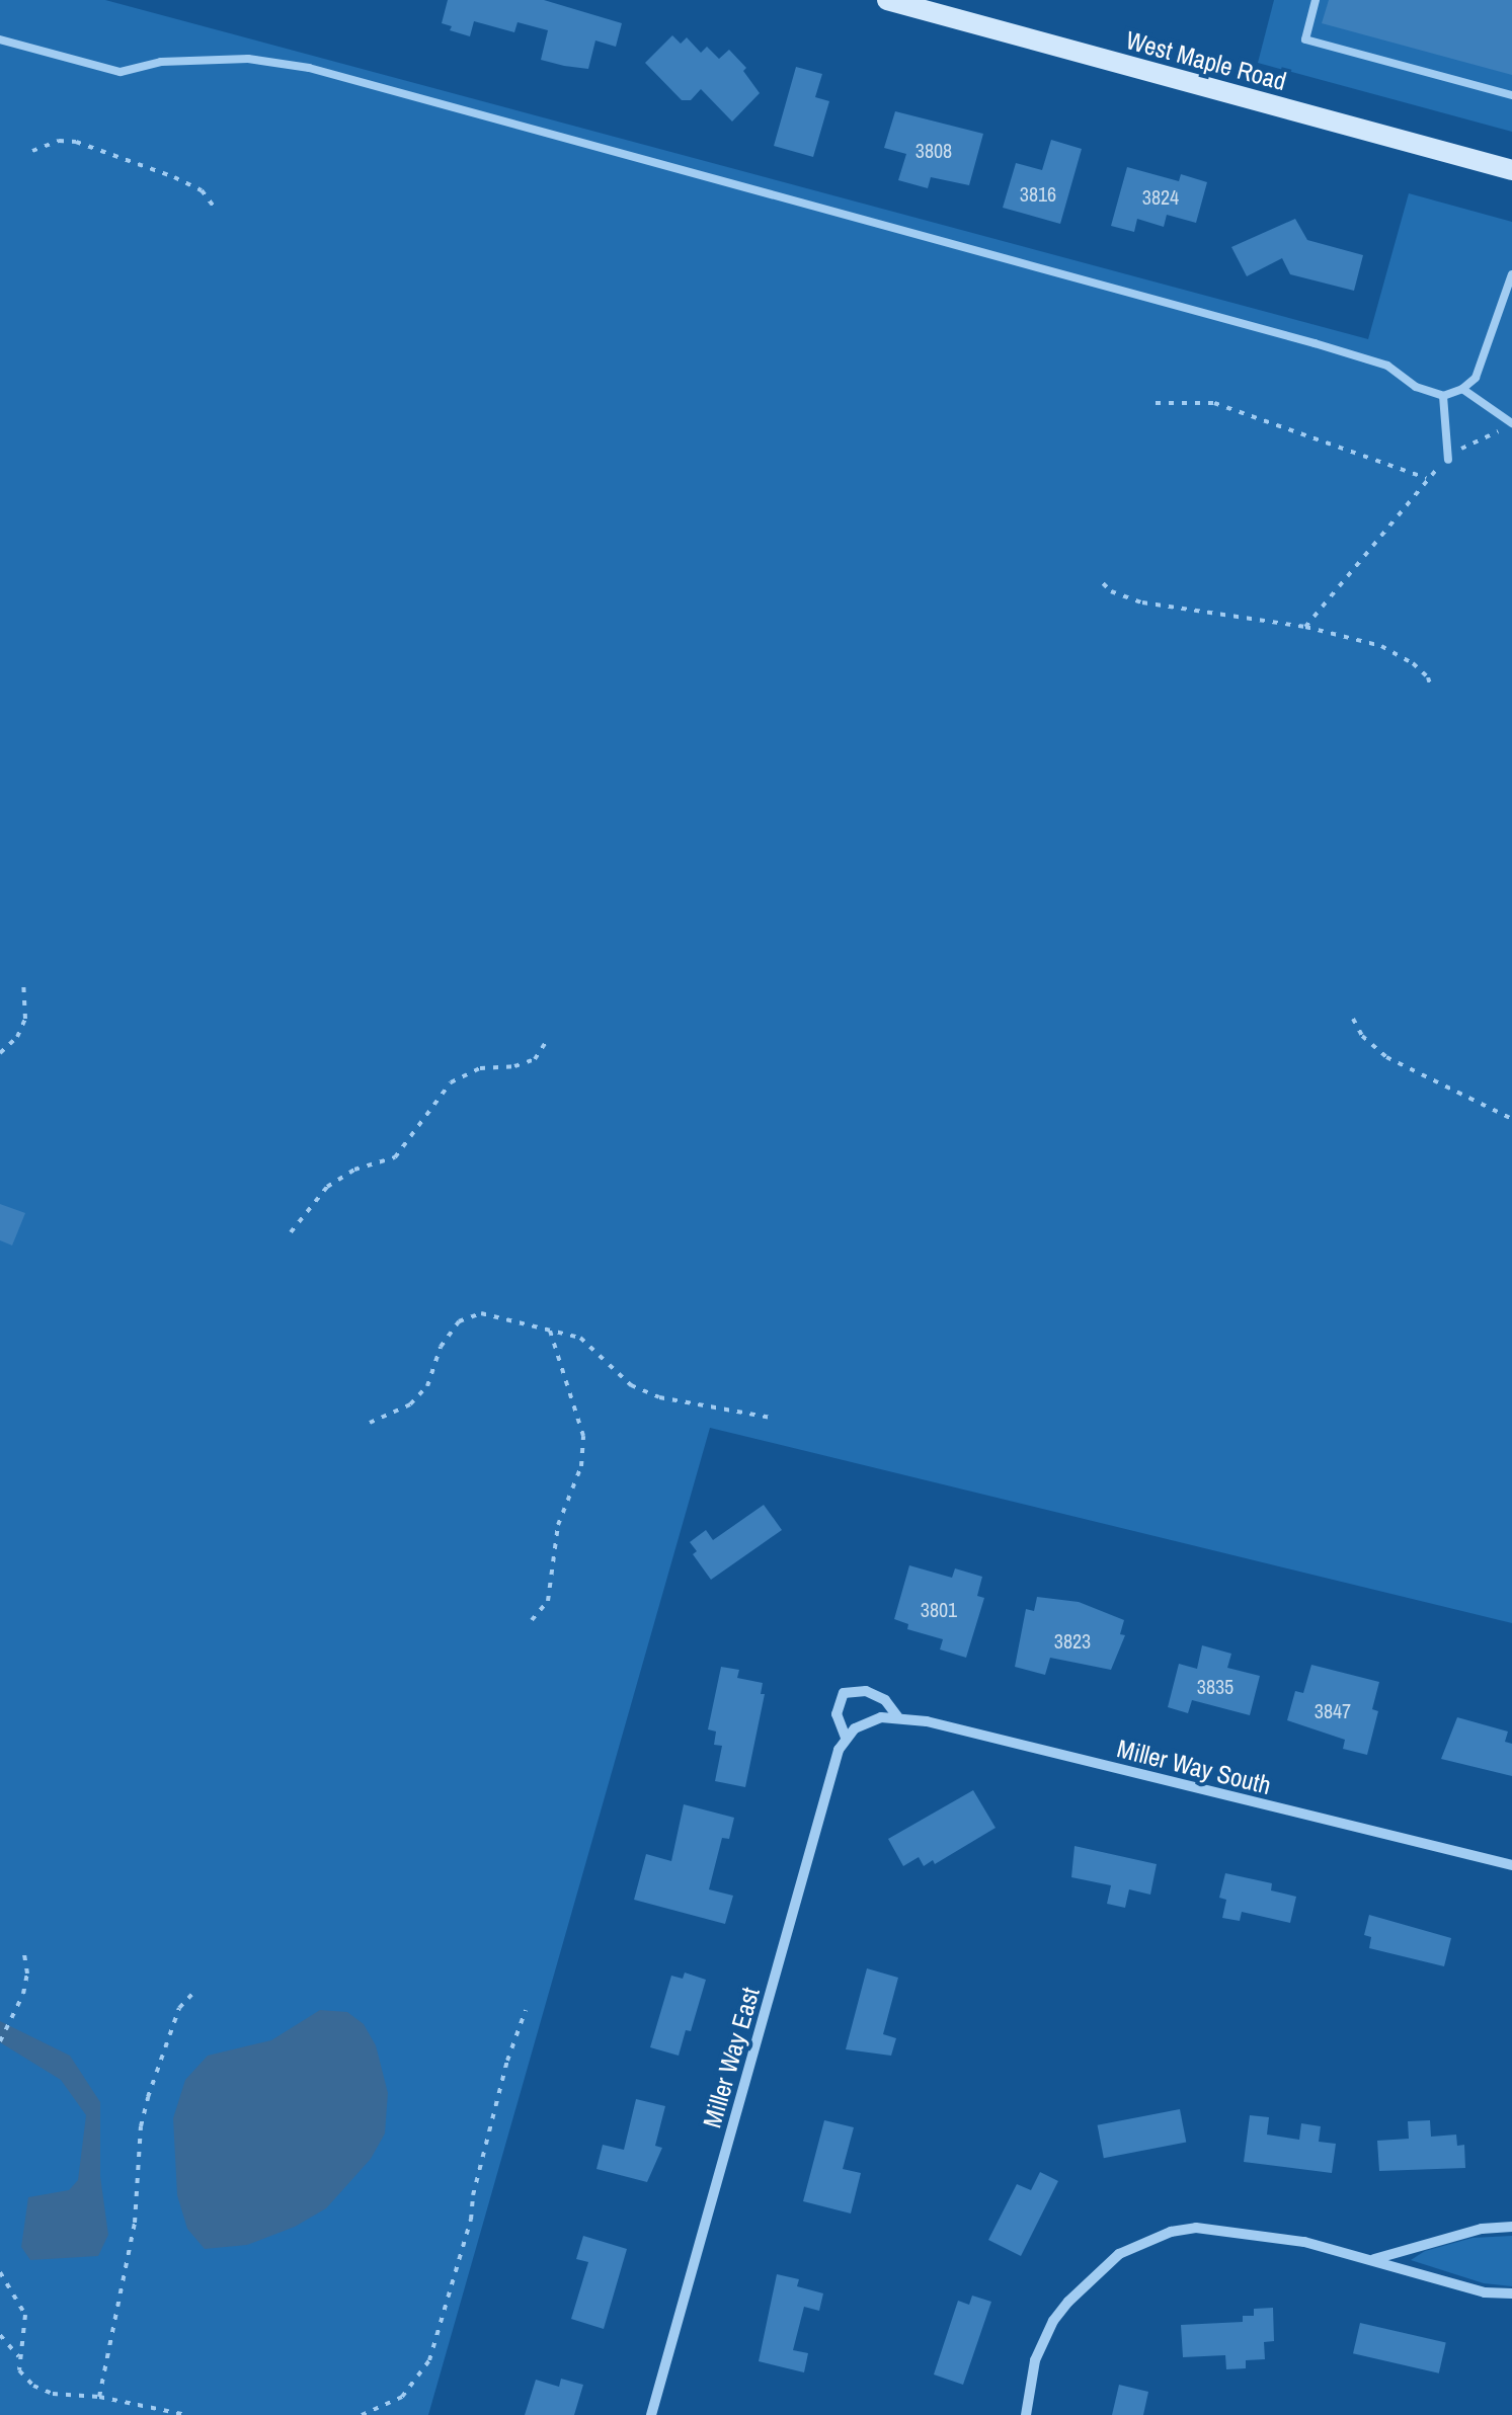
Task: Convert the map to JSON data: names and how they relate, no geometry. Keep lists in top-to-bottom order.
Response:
{
  "streets": {
    "main road": ["West Maple Road"],
    "street": ["Miller Way South", "Miller Way East"]
  },
  "crossings": [
    ["Miller Way South", "Miller Way East"]
  ],
  "house_numbers": [
    "3808",
    "3816",
    "3824",
    "3801",
    "3823",
    "3835",
    "3847"
  ]
}
